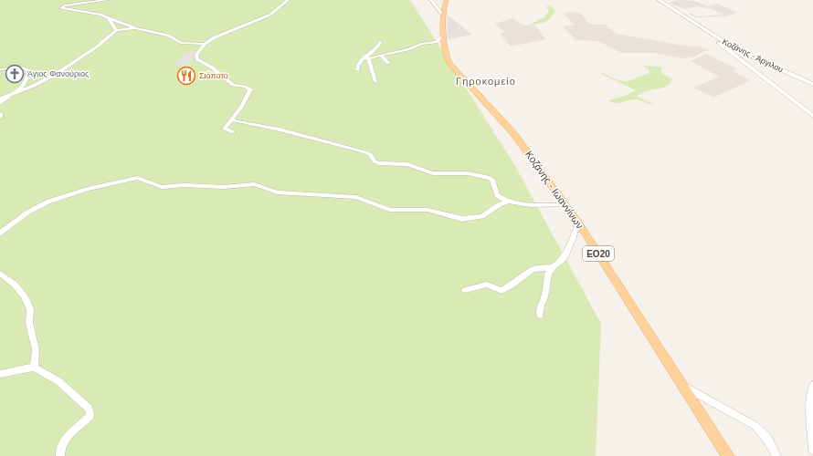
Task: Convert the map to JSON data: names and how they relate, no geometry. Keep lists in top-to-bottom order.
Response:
{
  "streets": {
    "main road": ["Κοζάνης - Ιωαννίνων", "ΕΟ20"],
    "street": ["Κοζάνης - Άργιλου"]
  },
  "districts": ["Γηροκομείο"],
  "places": {
    "church": ["Άγιος Φανούριος"],
    "restaurant": ["Σιόποτο"]
  }
}
